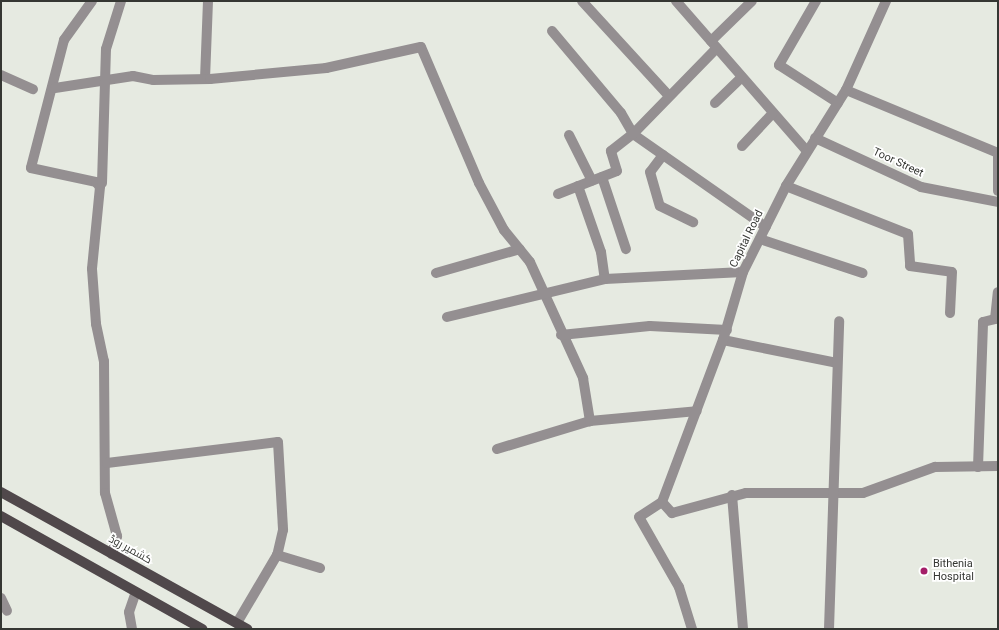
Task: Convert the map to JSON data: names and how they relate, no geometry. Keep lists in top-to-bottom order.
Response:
{
  "streets": {
    "main road": ["کشمیر روڈ"],
    "street": ["Toor Street", "Capital Road"]
  },
  "crossings": [
    ["Toor Street", "Capital Road"]
  ],
  "places": ["Bithenia Hospital"]
}
